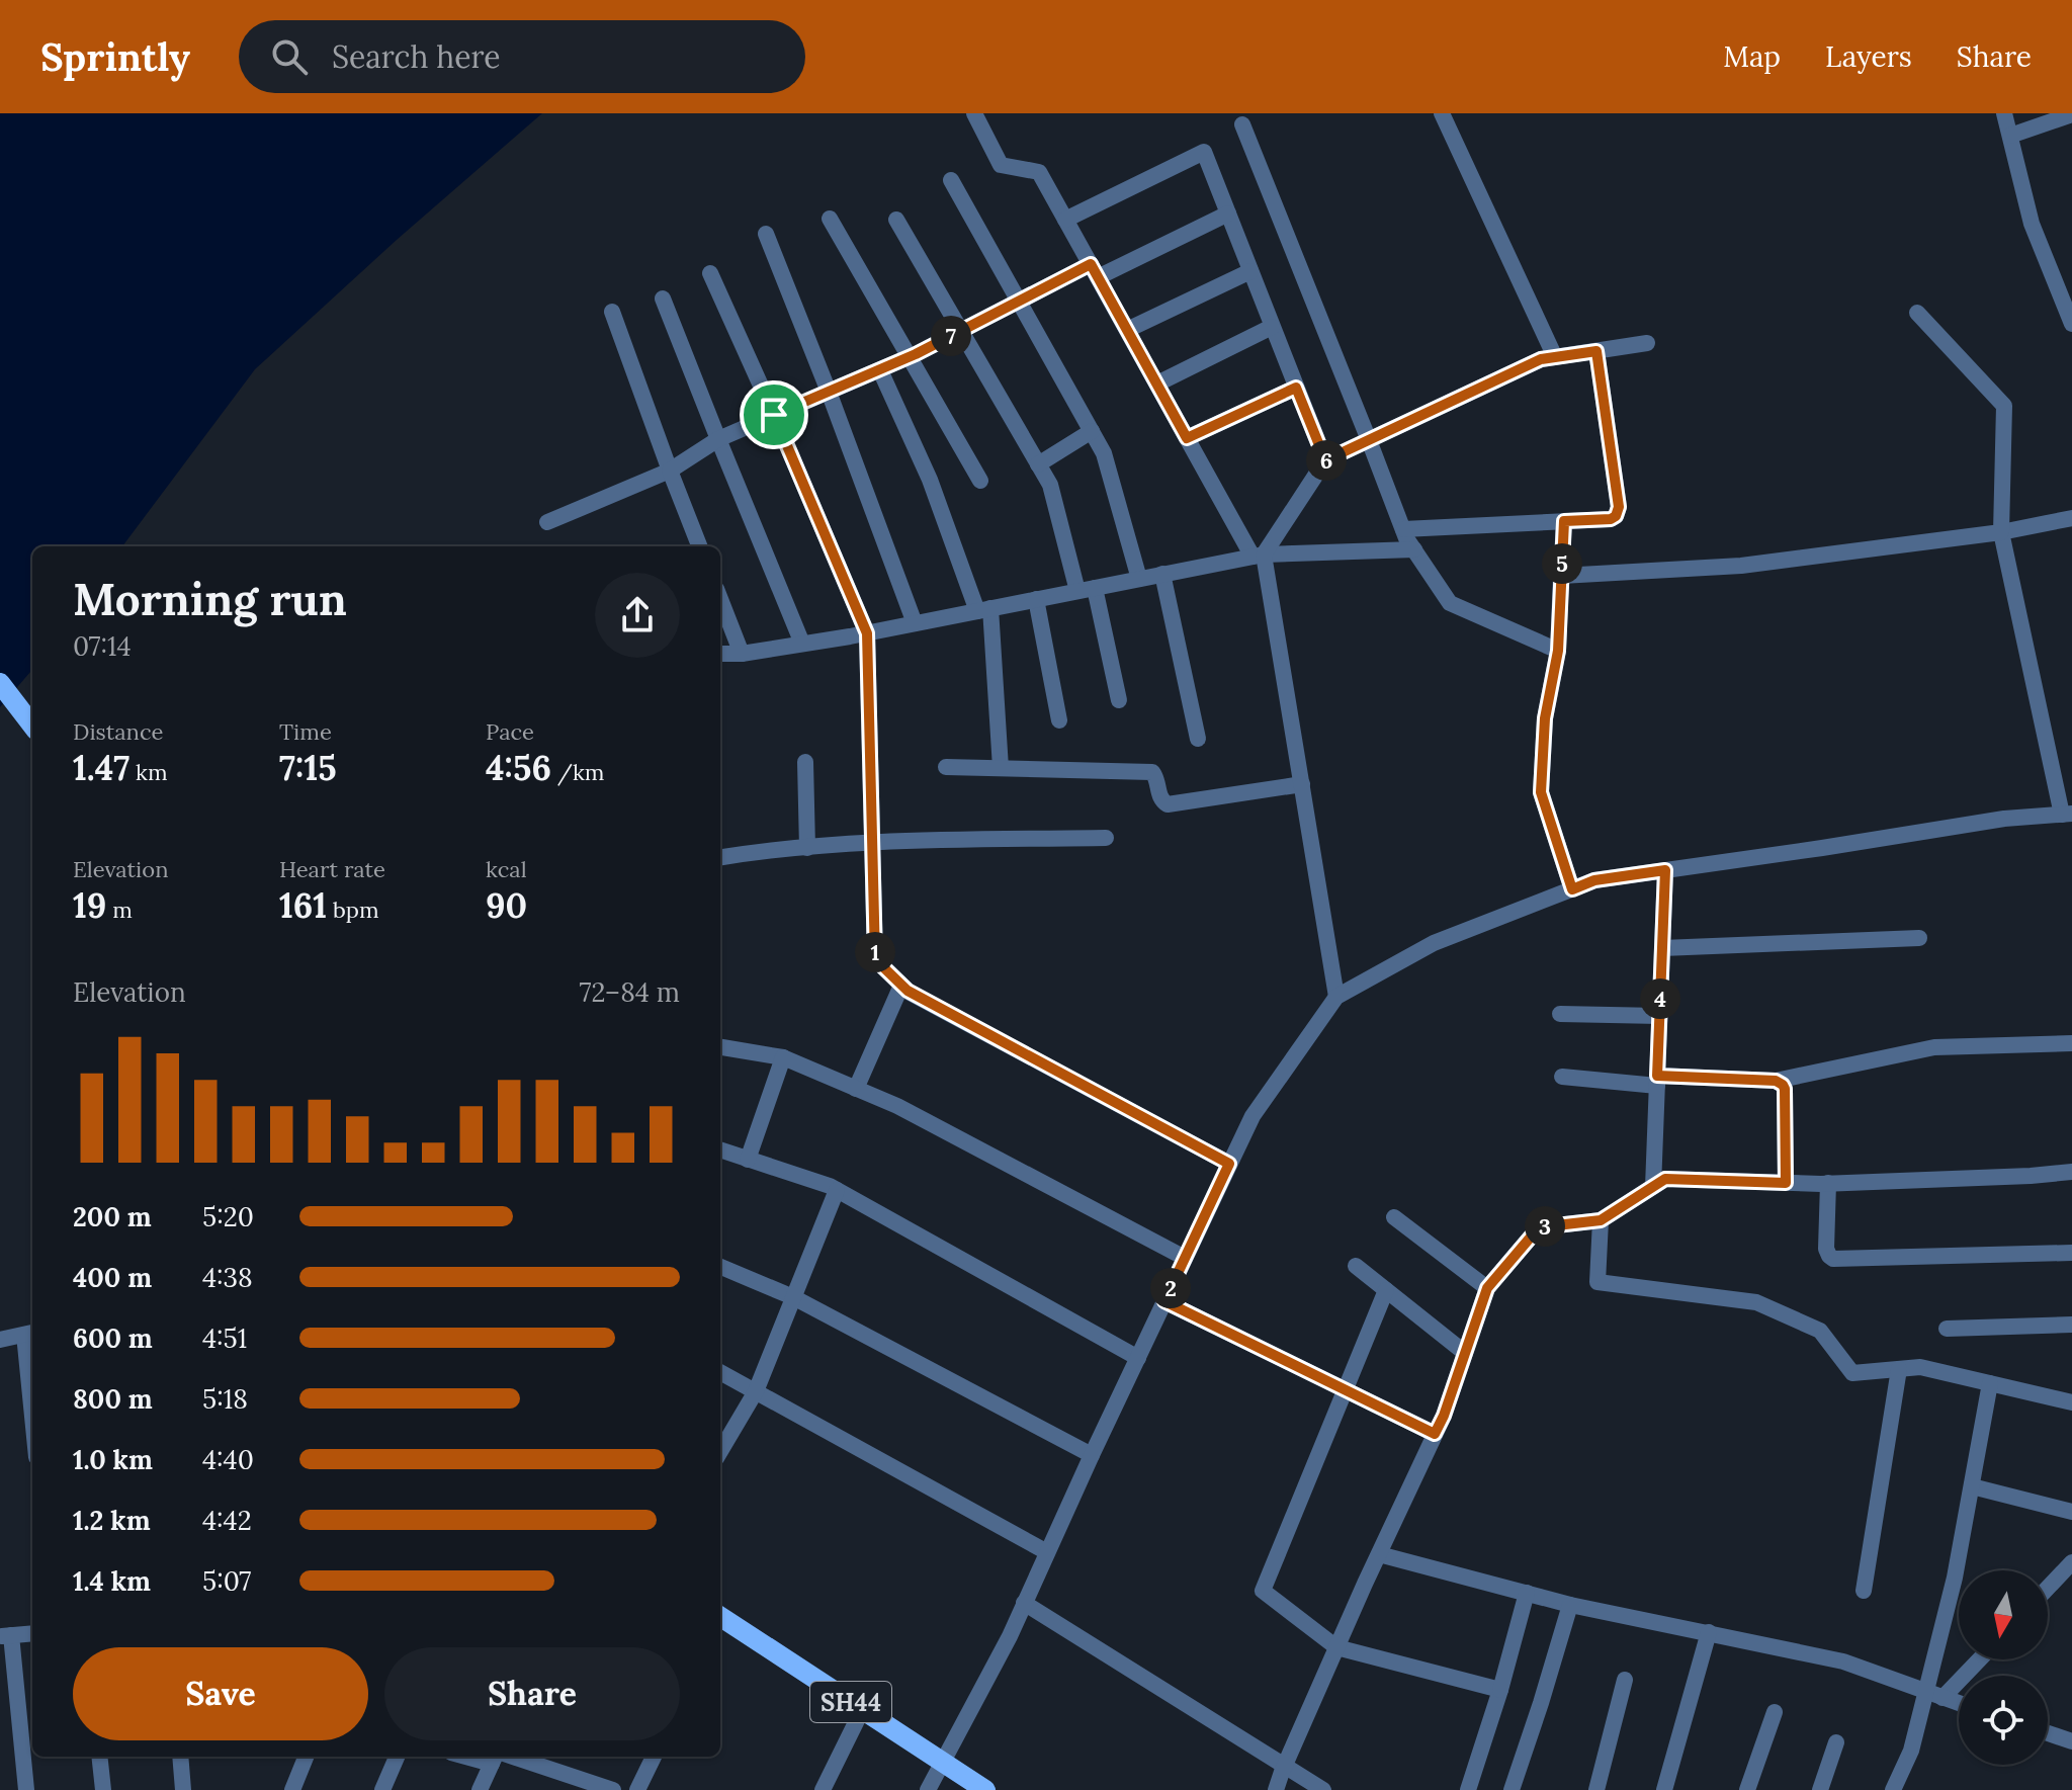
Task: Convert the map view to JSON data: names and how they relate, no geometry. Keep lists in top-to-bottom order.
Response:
{
  "streets": {
    "main road": ["SH44"]
  },
  "north": "bottom",
  "page": {
    "header": "Sprintly",
    "search": "Search here",
    "nav": ["Map", "Layers", "Share"],
    "pins": [
      "7",
      "6",
      "5",
      "1",
      "4",
      "3",
      "2"
    ],
    "heading": ["Morning run", "07:14"],
    "stats": [
      ["Distance", "1.47 km"],
      ["Time", "7:15"],
      ["Pace", "4:56 /km"],
      ["Elevation", "19 m"],
      ["Heart rate", "161 bpm"],
      ["kcal", "90"]
    ],
    "chart": ["Elevation", "72–84 m"],
    "list": [
      {
        "name": "200 m",
        "note": "5:20"
      },
      {
        "name": "400 m",
        "note": "4:38"
      },
      {
        "name": "600 m",
        "note": "4:51"
      },
      {
        "name": "800 m",
        "note": "5:18"
      },
      {
        "name": "1.0 km",
        "note": "4:40"
      },
      {
        "name": "1.2 km",
        "note": "4:42"
      },
      {
        "name": "1.4 km",
        "note": "5:07"
      }
    ],
    "buttons": ["Save", "Share"]
  }
}
